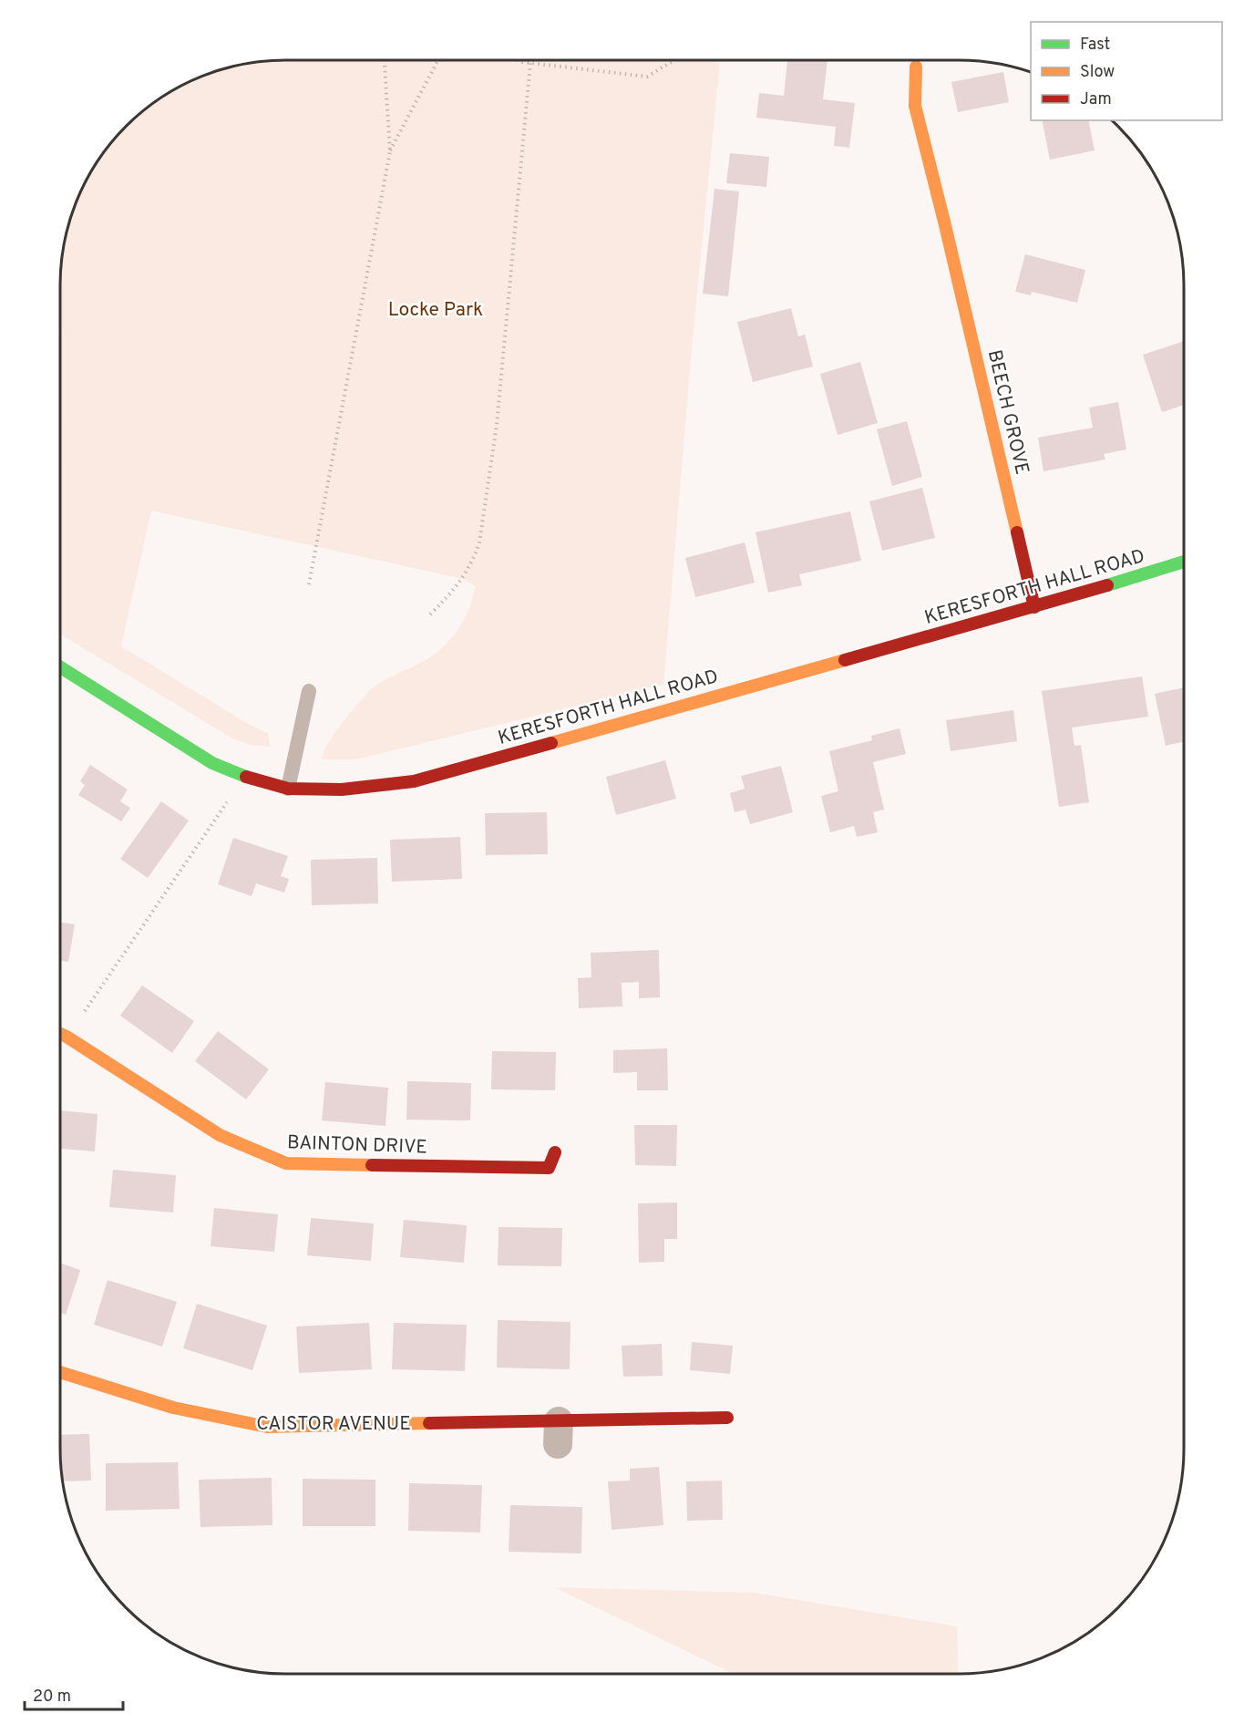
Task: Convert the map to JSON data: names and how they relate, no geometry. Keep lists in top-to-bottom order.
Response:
{
  "streets": {
    "street": [
      "BEECH GROVE",
      "KERESFORTH HALL ROAD",
      "BAINTON DRIVE",
      "CAISTOR AVENUE"
    ]
  },
  "crossings": [
    ["BEECH GROVE", "KERESFORTH HALL ROAD"]
  ],
  "parks": ["Locke Park"],
  "legend": ["Fast", "Slow", "Jam"],
  "scale_bar": "20 m"
}
